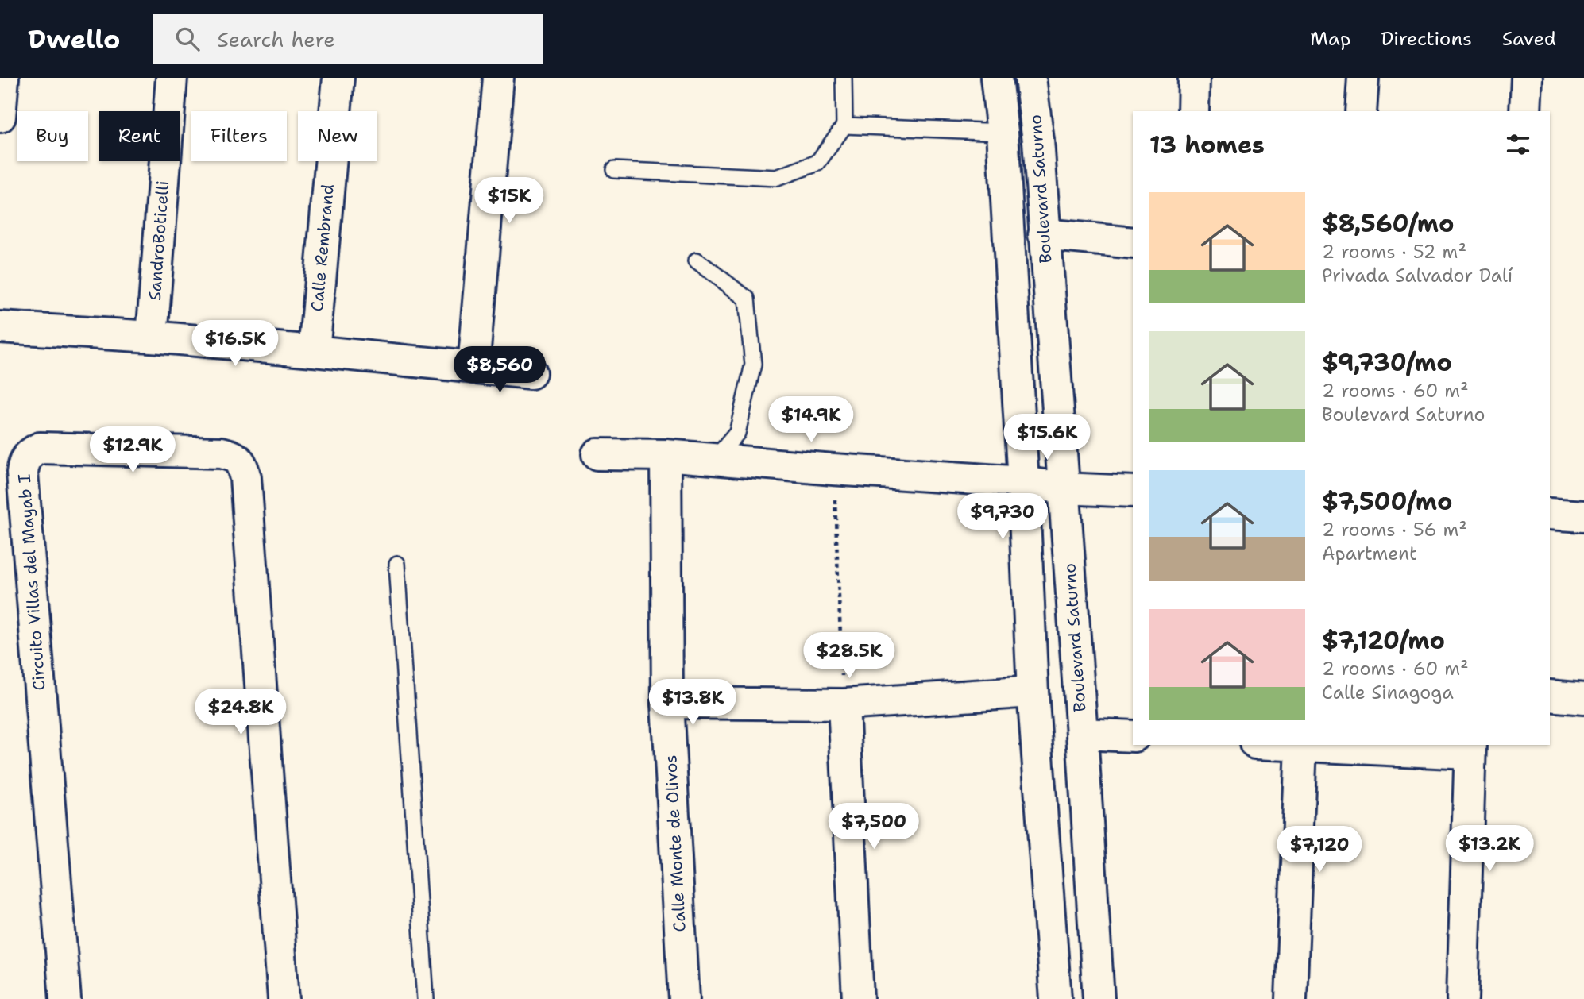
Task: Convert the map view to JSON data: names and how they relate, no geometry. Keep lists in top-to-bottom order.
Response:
{
  "streets": {
    "street": [
      "Boulevard Saturno",
      "SandroBoticelli",
      "Calle Rembrand",
      "Circuito Villas del Mayab I",
      "Calle Monte de Olivos"
    ]
  },
  "page": {
    "header": "Dwello",
    "search": "Search here",
    "nav": ["Map", "Directions", "Saved"],
    "chip": [
      "Buy",
      "Rent",
      "Filters",
      "New"
    ],
    "heading": "13 homes",
    "price": [
      "$15K",
      "$16.5K",
      "$8,560",
      "$14.9K",
      "$15.6K",
      "$12.9K",
      "$9,730",
      "$28.5K",
      "$13.8K",
      "$24.8K",
      "$7,500",
      "$13.2K",
      "$7,120"
    ],
    "list": [
      {
        "name": "$8,560/mo",
        "note": "2 rooms · 52 m² · Privada Salvador Dalí"
      },
      {
        "name": "$9,730/mo",
        "note": "2 rooms · 60 m² · Boulevard Saturno"
      },
      {
        "name": "$7,500/mo",
        "note": "2 rooms · 56 m² · Apartment"
      },
      {
        "name": "$7,120/mo",
        "note": "2 rooms · 60 m² · Calle Sinagoga"
      }
    ]
  }
}
